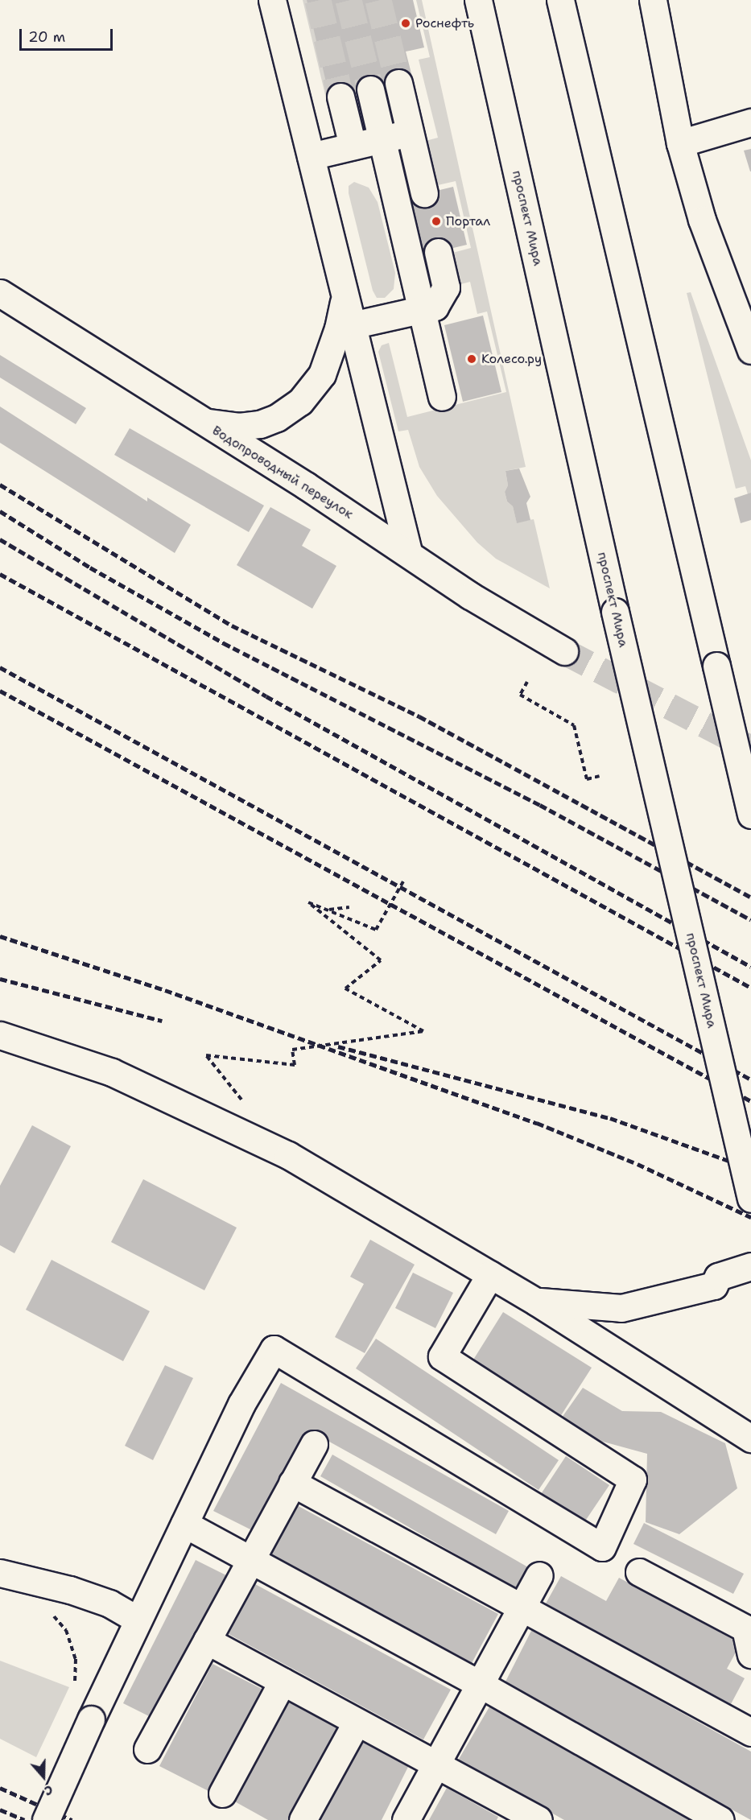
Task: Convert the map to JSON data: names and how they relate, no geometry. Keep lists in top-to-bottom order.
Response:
{
  "streets": {
    "main road": ["проспект Мира", "Водопроводный переулок"]
  },
  "places": ["Роснефть", "Портал", "Колесо.ру"],
  "scale_bar": "20 m",
  "north": "bottom"
}
